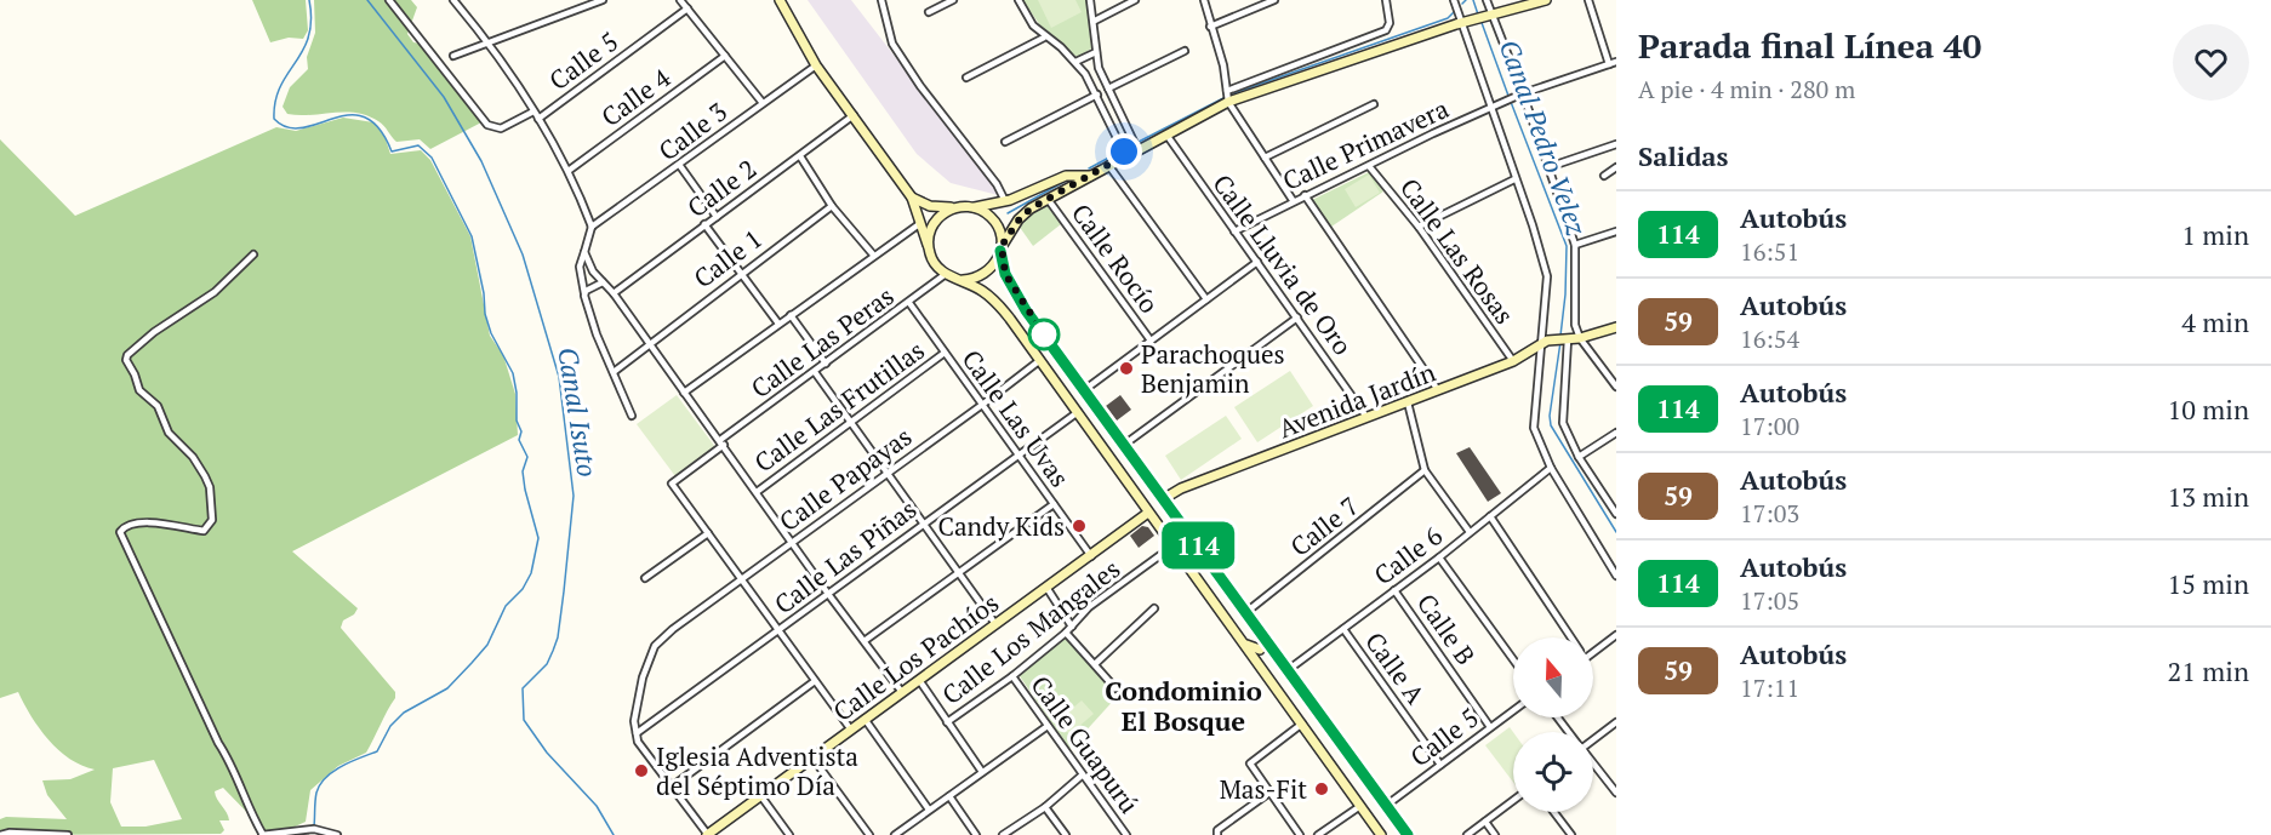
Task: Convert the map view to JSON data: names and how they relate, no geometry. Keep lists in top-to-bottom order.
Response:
{
  "streets": {
    "main road": ["Avenida Jardín", "Calle Los Pachíos"],
    "street": [
      "Calle 5",
      "Calle 4",
      "Calle 3",
      "Calle Primavera",
      "Calle 2",
      "Calle Las Rosas",
      "Calle 1",
      "Calle Rocío",
      "Calle Lluvia de Oro",
      "Calle Las Peras",
      "Calle Las Frutillas",
      "Calle Las Uvas",
      "Calle Papayas",
      "Calle 7",
      "Calle 6",
      "Calle Las Piñas",
      "Calle B",
      "Calle Los Mangales",
      "Calle A",
      "Calle Guapurú"
    ]
  },
  "crossings": [
    ["Calle 5", "Calle B"],
    ["Calle 5", "Calle A"],
    ["Calle Primavera", "Calle Las Rosas"],
    ["Calle Primavera", "Calle Lluvia de Oro"],
    ["Calle 2", "Calle Las Frutillas"],
    ["Calle Las Rosas", "Avenida Jardín"],
    ["Calle 1", "Calle Las Frutillas"],
    ["Calle Lluvia de Oro", "Avenida Jardín"],
    ["Calle Las Peras", "Calle Las Frutillas"],
    ["Calle Las Peras", "Calle Las Uvas"],
    ["Calle Las Frutillas", "Calle Las Uvas"],
    ["Calle Las Frutillas", "Calle Papayas"],
    ["Calle Las Frutillas", "Calle Las Piñas"],
    ["Calle Las Frutillas", "Calle Los Pachíos"],
    ["Calle Las Uvas", "Calle Papayas"],
    ["Calle Las Uvas", "Calle Las Piñas"],
    ["Calle Las Uvas", "Calle Los Pachíos"],
    ["Calle Papayas", "Calle Las Piñas"],
    ["Calle 6", "Calle B"],
    ["Calle 6", "Calle A"],
    ["Calle Los Mangales", "Calle Guapurú"]
  ],
  "districts": ["Condominio El Bosque"],
  "water": ["Canal Pedro Velez", "Canal Isuto"],
  "places": [
    "Parachoques Benjamin",
    "Candy Kids",
    "Iglesia Adventista del Séptimo Día",
    "Mas-Fit"
  ],
  "lines": ["bus line 114"],
  "north": "top",
  "page": {
    "on_map": "114",
    "heading": [
      ["Parada final Línea 40", "A pie · 4 min · 280 m"],
      "Salidas"
    ],
    "list": [
      {
        "mark": "114",
        "name": "Autobús",
        "note": "16:51",
        "value": "1 min"
      },
      {
        "mark": "59",
        "name": "Autobús",
        "note": "16:54",
        "value": "4 min"
      },
      {
        "mark": "114",
        "name": "Autobús",
        "note": "17:00",
        "value": "10 min"
      },
      {
        "mark": "59",
        "name": "Autobús",
        "note": "17:03",
        "value": "13 min"
      },
      {
        "mark": "114",
        "name": "Autobús",
        "note": "17:05",
        "value": "15 min"
      },
      {
        "mark": "59",
        "name": "Autobús",
        "note": "17:11",
        "value": "21 min"
      }
    ]
  }
}
